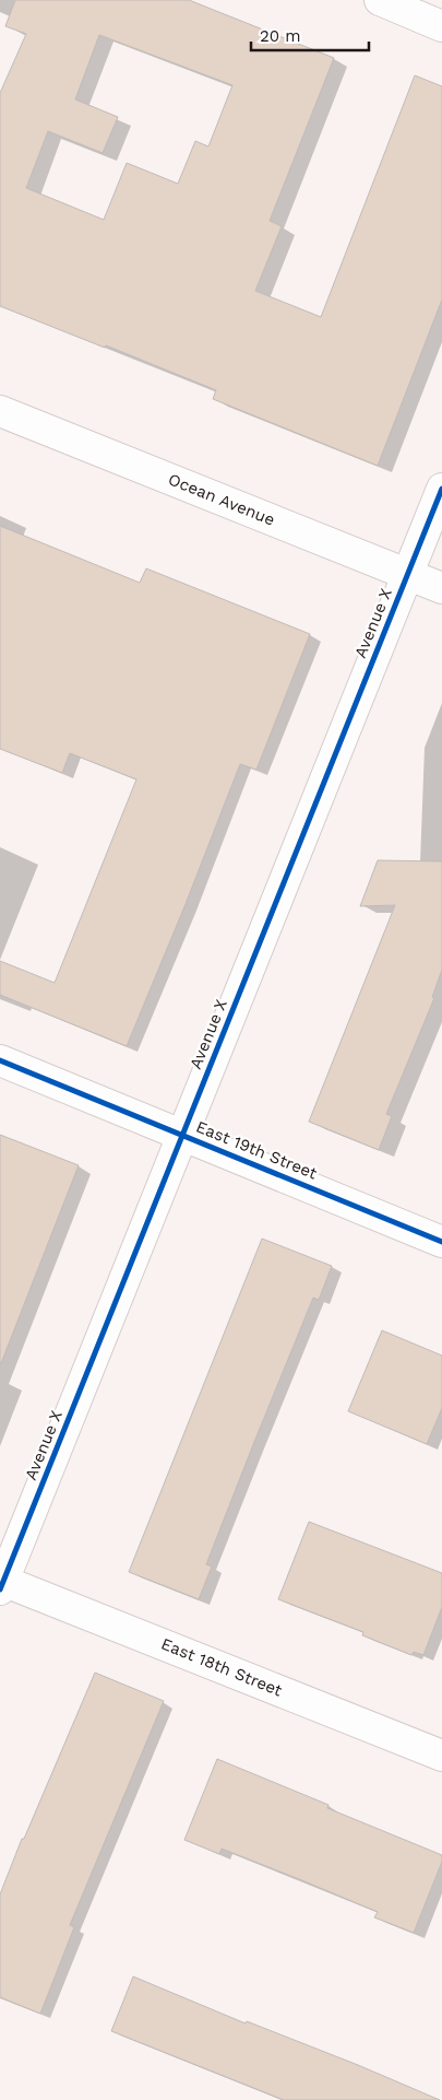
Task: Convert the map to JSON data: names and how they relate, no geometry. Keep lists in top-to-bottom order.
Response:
{
  "streets": {
    "street": [
      "Ocean Avenue",
      "Avenue X",
      "East 19th Street",
      "East 18th Street"
    ]
  },
  "crossings": [
    ["Ocean Avenue", "Avenue X"],
    ["Avenue X", "East 19th Street"],
    ["Avenue X", "East 18th Street"]
  ],
  "scale_bar": "20 m"
}
